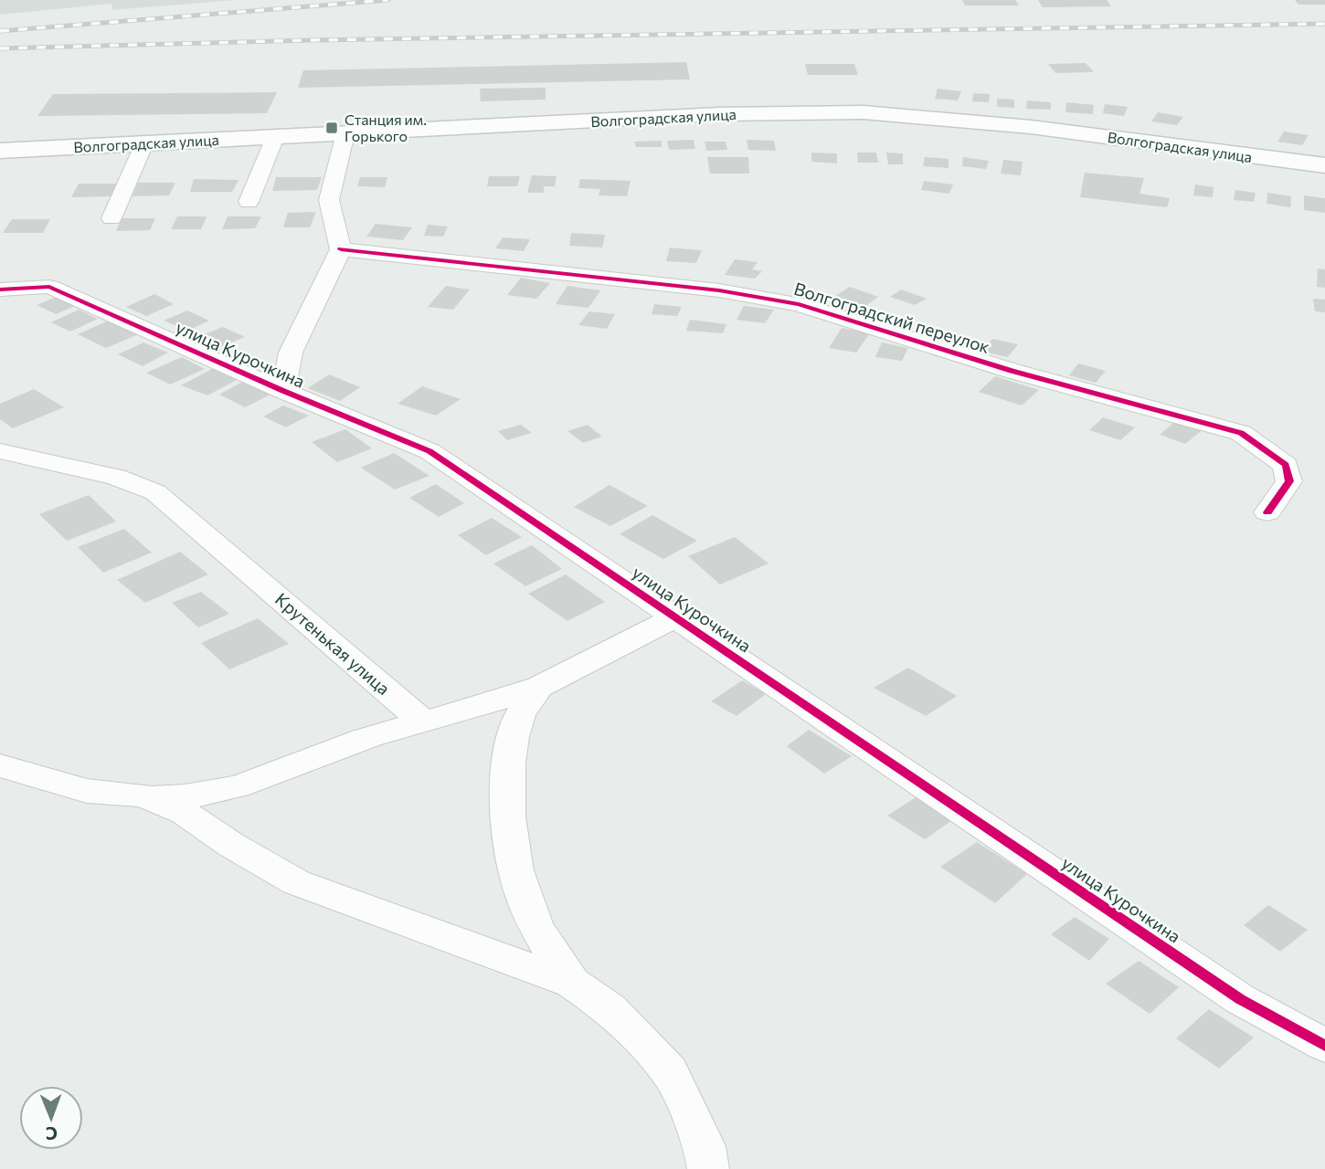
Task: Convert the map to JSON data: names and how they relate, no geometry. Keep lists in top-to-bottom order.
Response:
{
  "streets": {
    "main road": ["Волгоградская улица"],
    "street": ["Волгоградский переулок", "улица Курочкина", "Крутенькая улица"]
  },
  "places": {
    "transit": ["Станция им. Горького"]
  },
  "north": "bottom"
}
